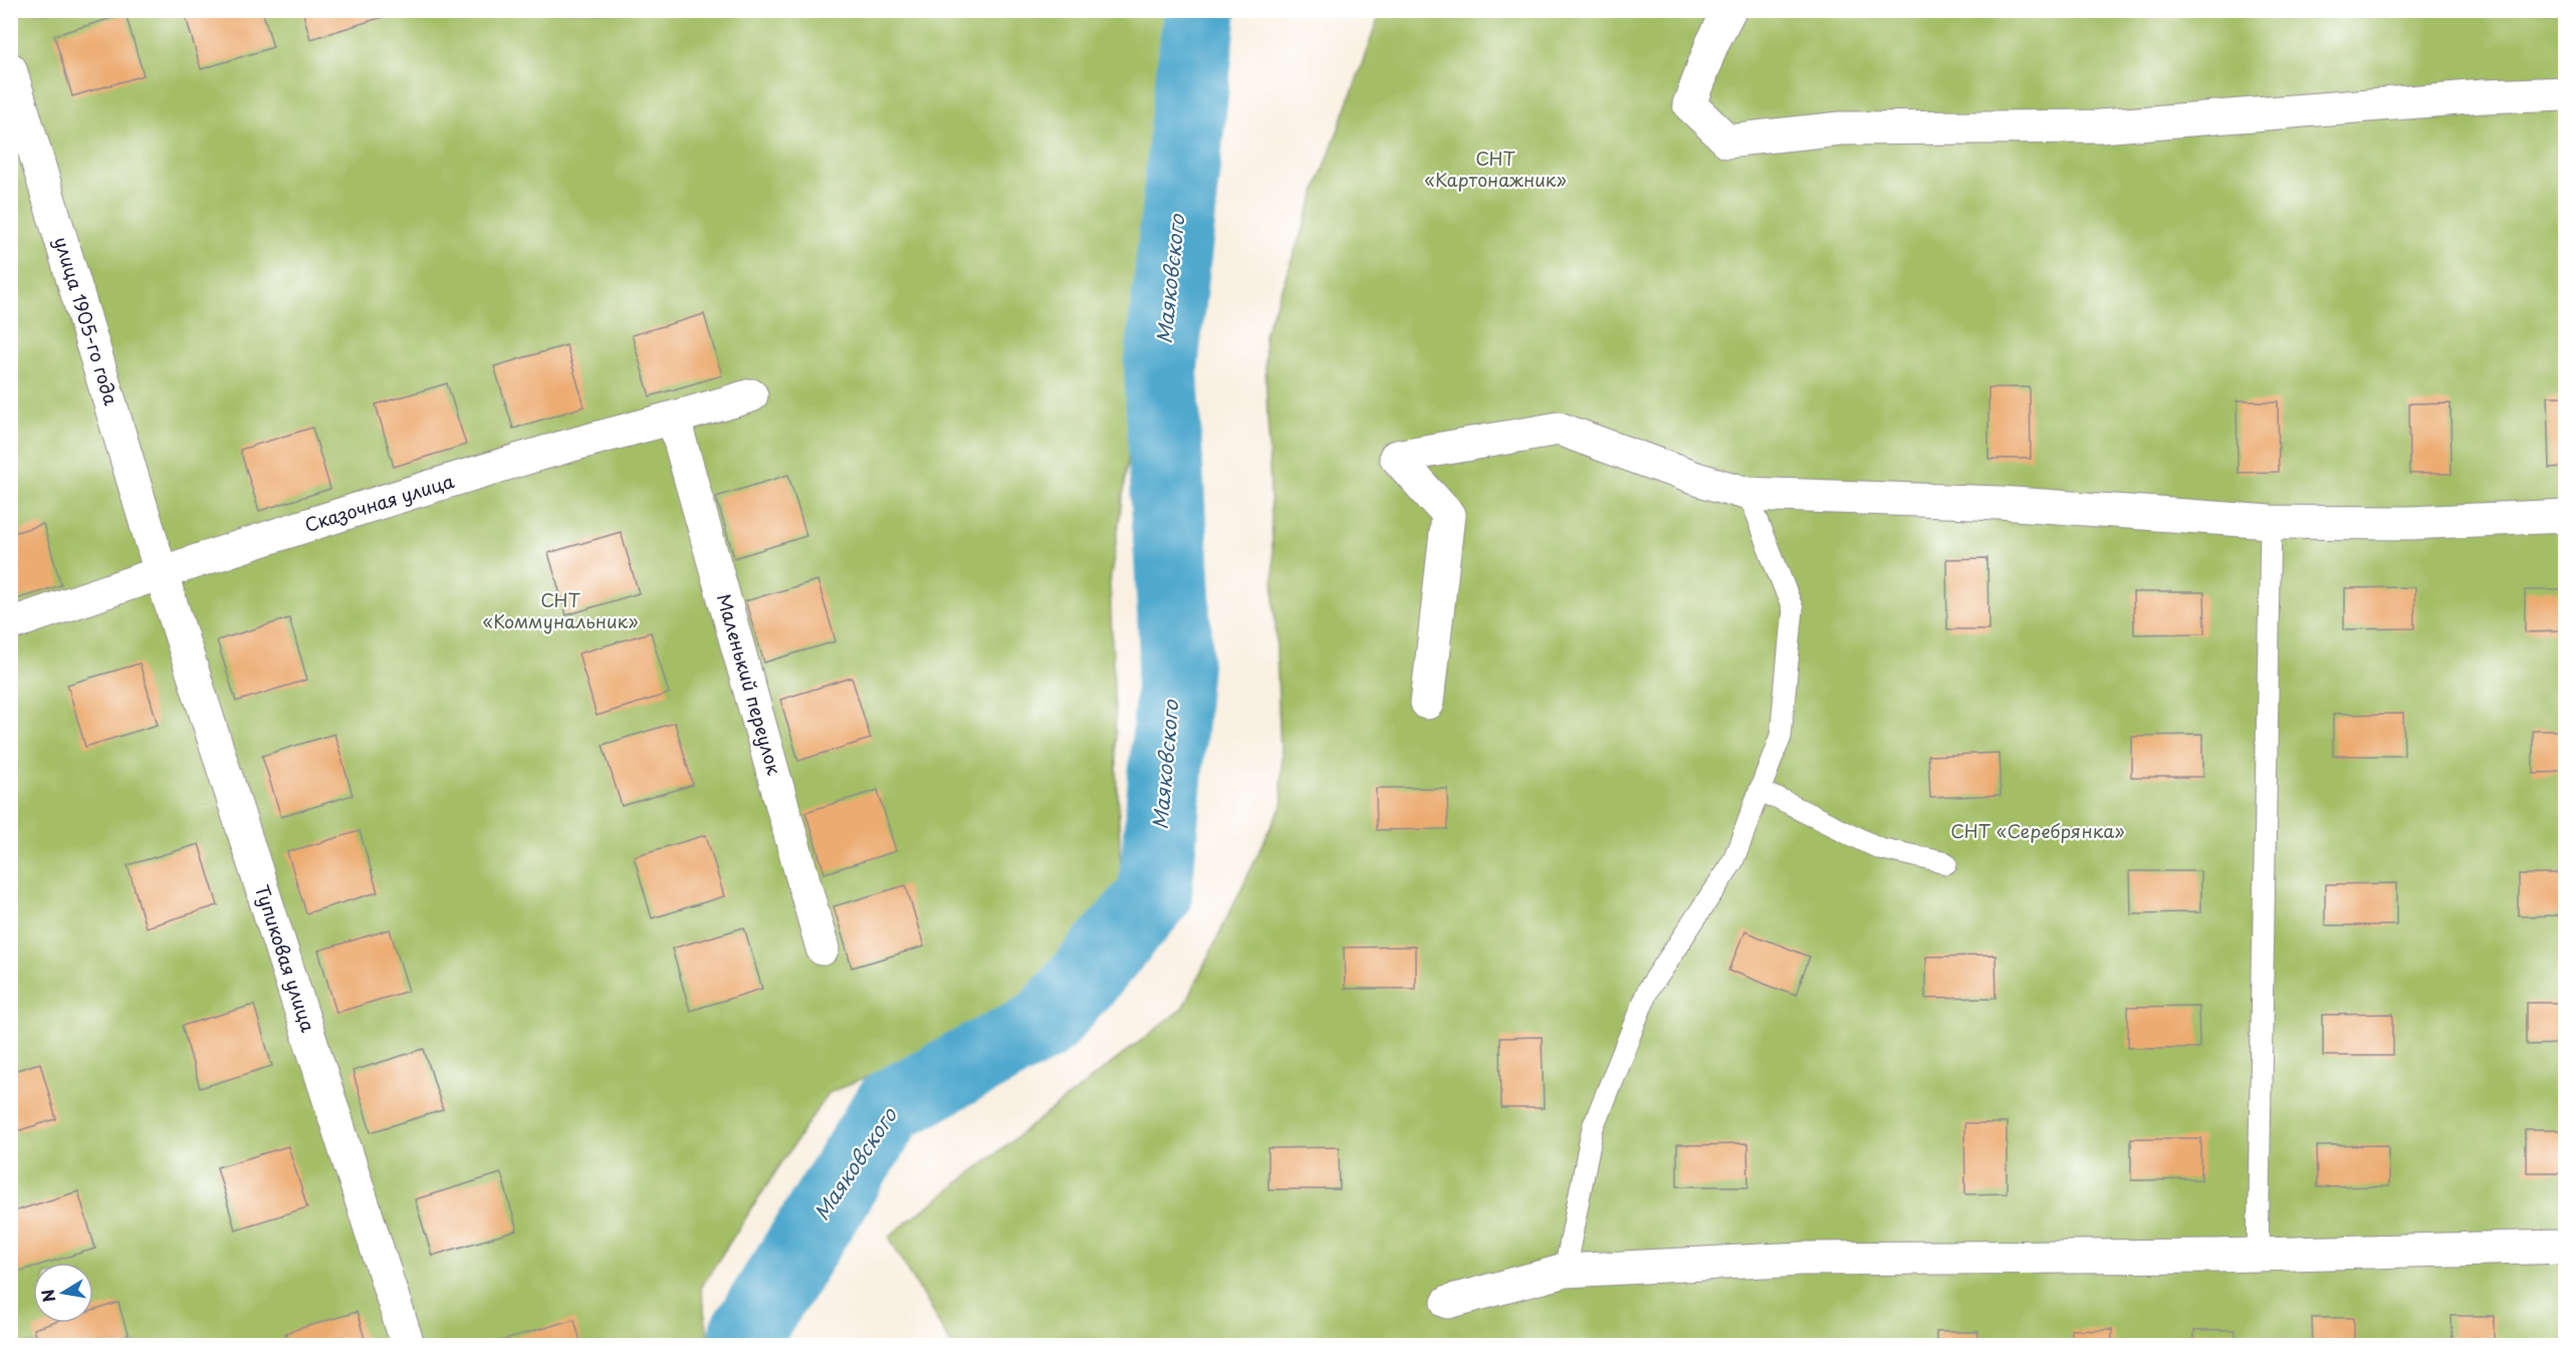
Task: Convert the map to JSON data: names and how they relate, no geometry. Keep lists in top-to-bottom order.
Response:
{
  "streets": {
    "street": [
      "улица 1905-го года",
      "Сказочная улица",
      "Маленький переулок",
      "Тупиковая улица"
    ]
  },
  "crossings": [
    ["улица 1905-го года", "Сказочная улица"],
    ["улица 1905-го года", "Тупиковая улица"],
    ["Сказочная улица", "Маленький переулок"],
    ["Сказочная улица", "Тупиковая улица"]
  ],
  "water": ["Маяковского"],
  "parks": ["СНТ «Картонажник»", "СНТ «Коммунальник»", "СНТ «Серебрянка»"],
  "north": "left"
}
